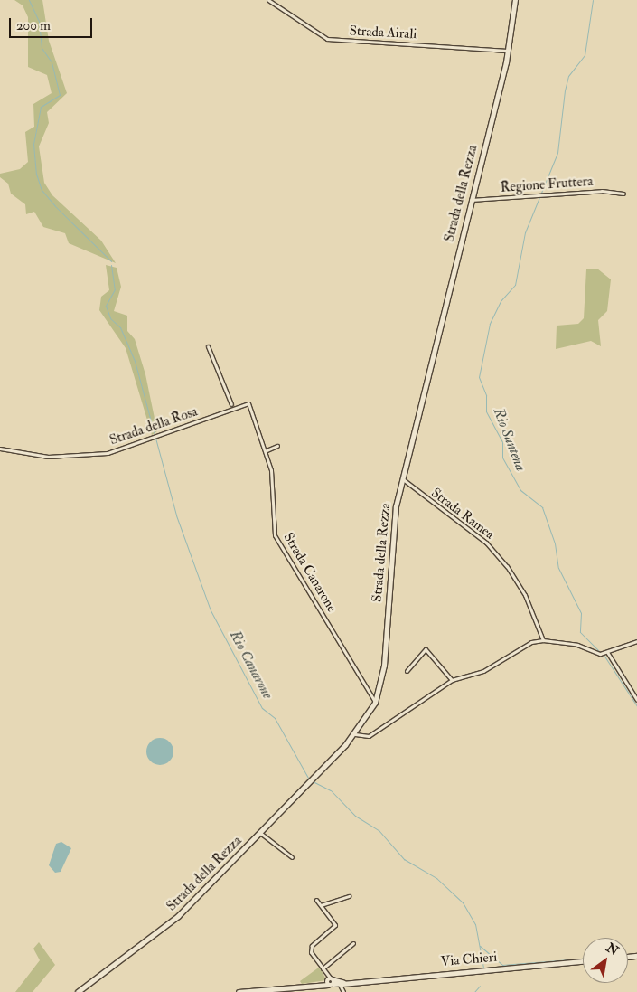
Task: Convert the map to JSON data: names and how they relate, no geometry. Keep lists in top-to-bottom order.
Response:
{
  "streets": {
    "main road": ["Strada della Rezza", "Via Chieri"],
    "street": [
      "Strada Airali",
      "Regione Fruttera",
      "Strada della Rosa",
      "Strada Ramea",
      "Strada Canarone"
    ]
  },
  "crossings": [
    ["Strada Airali", "Strada della Rezza"],
    ["Regione Fruttera", "Strada della Rezza"],
    ["Strada della Rezza", "Strada Ramea"],
    ["Strada della Rezza", "Strada Canarone"],
    ["Strada della Rosa", "Strada Canarone"]
  ],
  "water": ["Rio Santena", "Rio Canarone"],
  "scale_bar": "200 m",
  "north": "top right"
}
